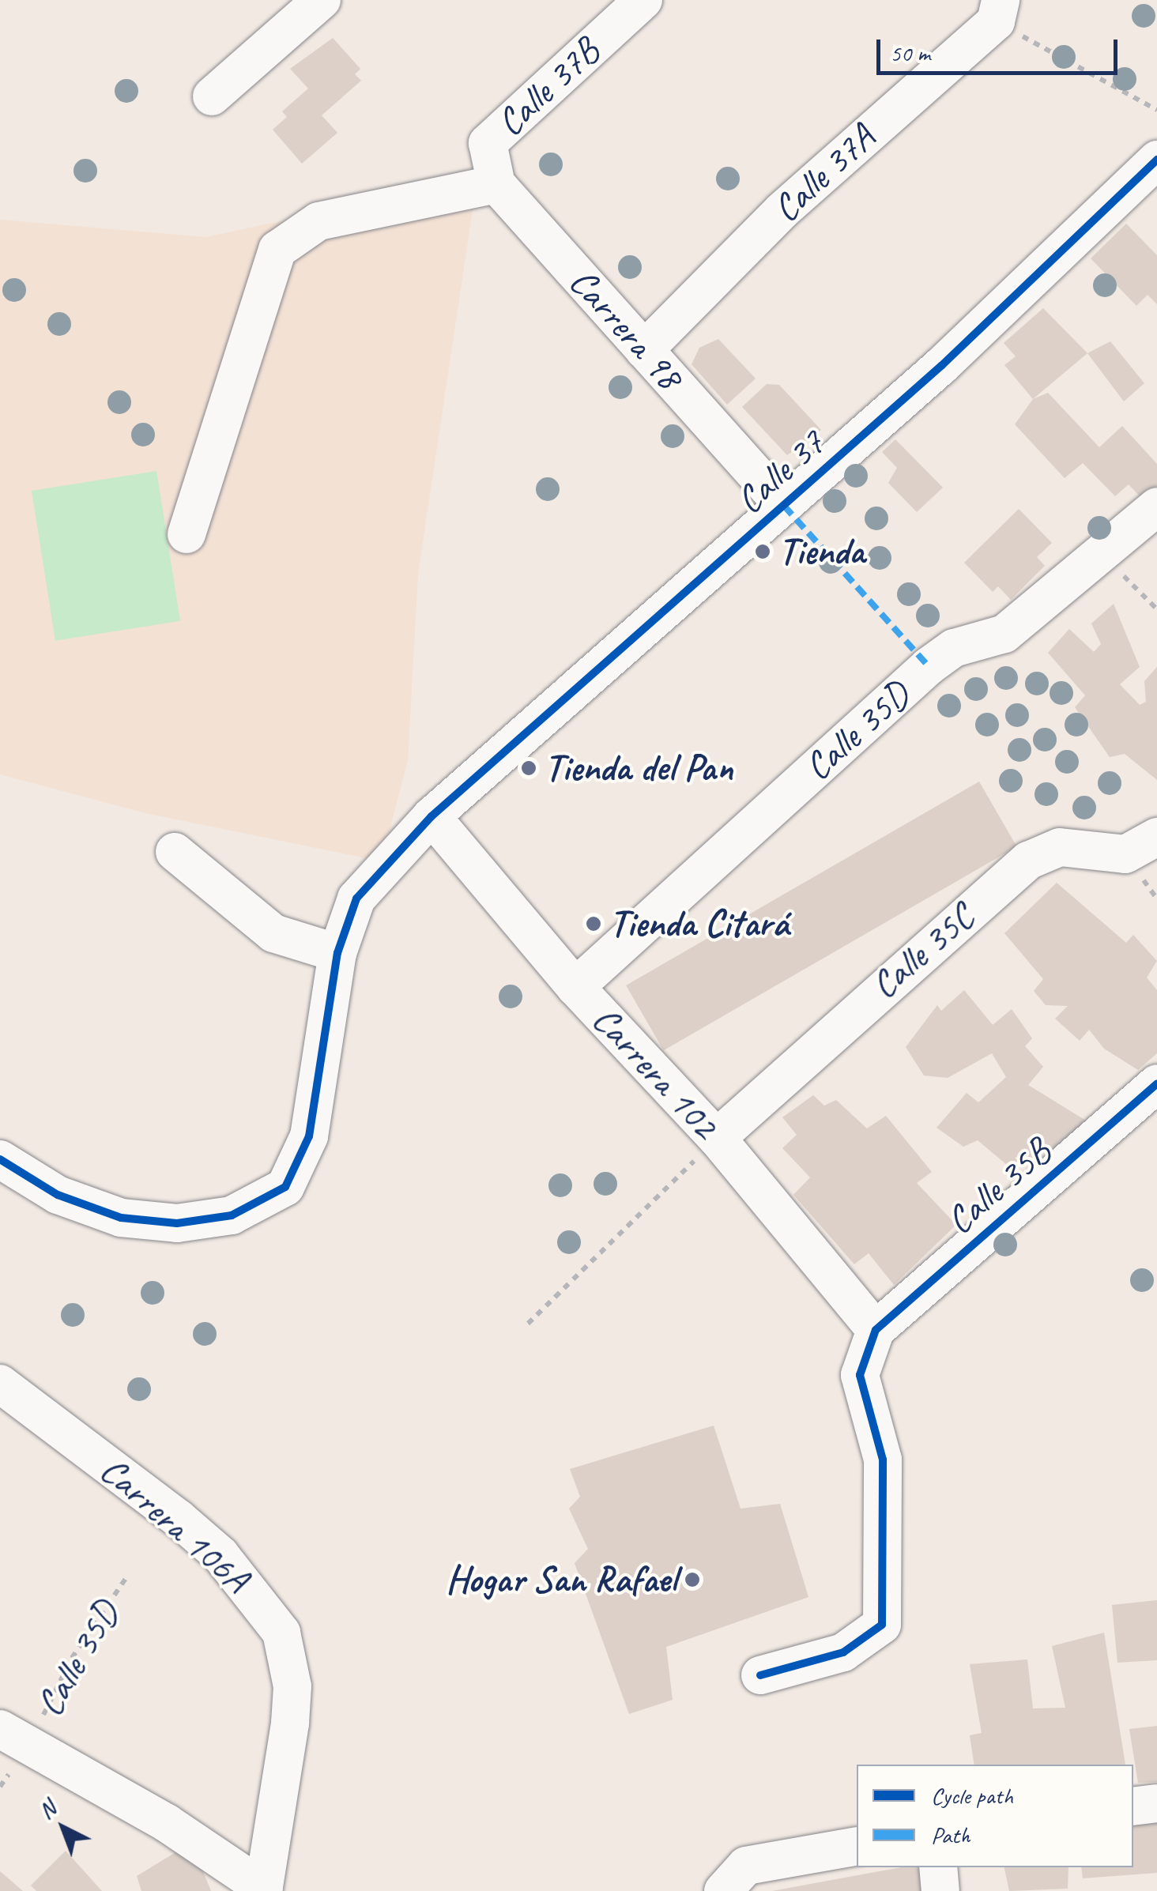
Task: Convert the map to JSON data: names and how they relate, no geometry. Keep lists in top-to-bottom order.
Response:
{
  "streets": {
    "street": [
      "Calle 37B",
      "Calle 37A",
      "Carrera 98",
      "Calle 37",
      "Calle 35D",
      "Calle 35C",
      "Carrera 102",
      "Calle 35B",
      "Carrera 106A"
    ]
  },
  "crossings": [
    ["Calle 37B", "Carrera 98"],
    ["Calle 37A", "Carrera 98"],
    ["Carrera 98", "Calle 37"],
    ["Calle 37", "Carrera 102"],
    ["Calle 35D", "Carrera 102"],
    ["Calle 35C", "Carrera 102"],
    ["Carrera 102", "Calle 35B"]
  ],
  "places": [
    "Tienda",
    "Tienda del Pan",
    "Tienda Citará",
    "Hogar San Rafael"
  ],
  "legend": ["Cycle path", "Path"],
  "scale_bar": "50 m",
  "north": "top left"
}
